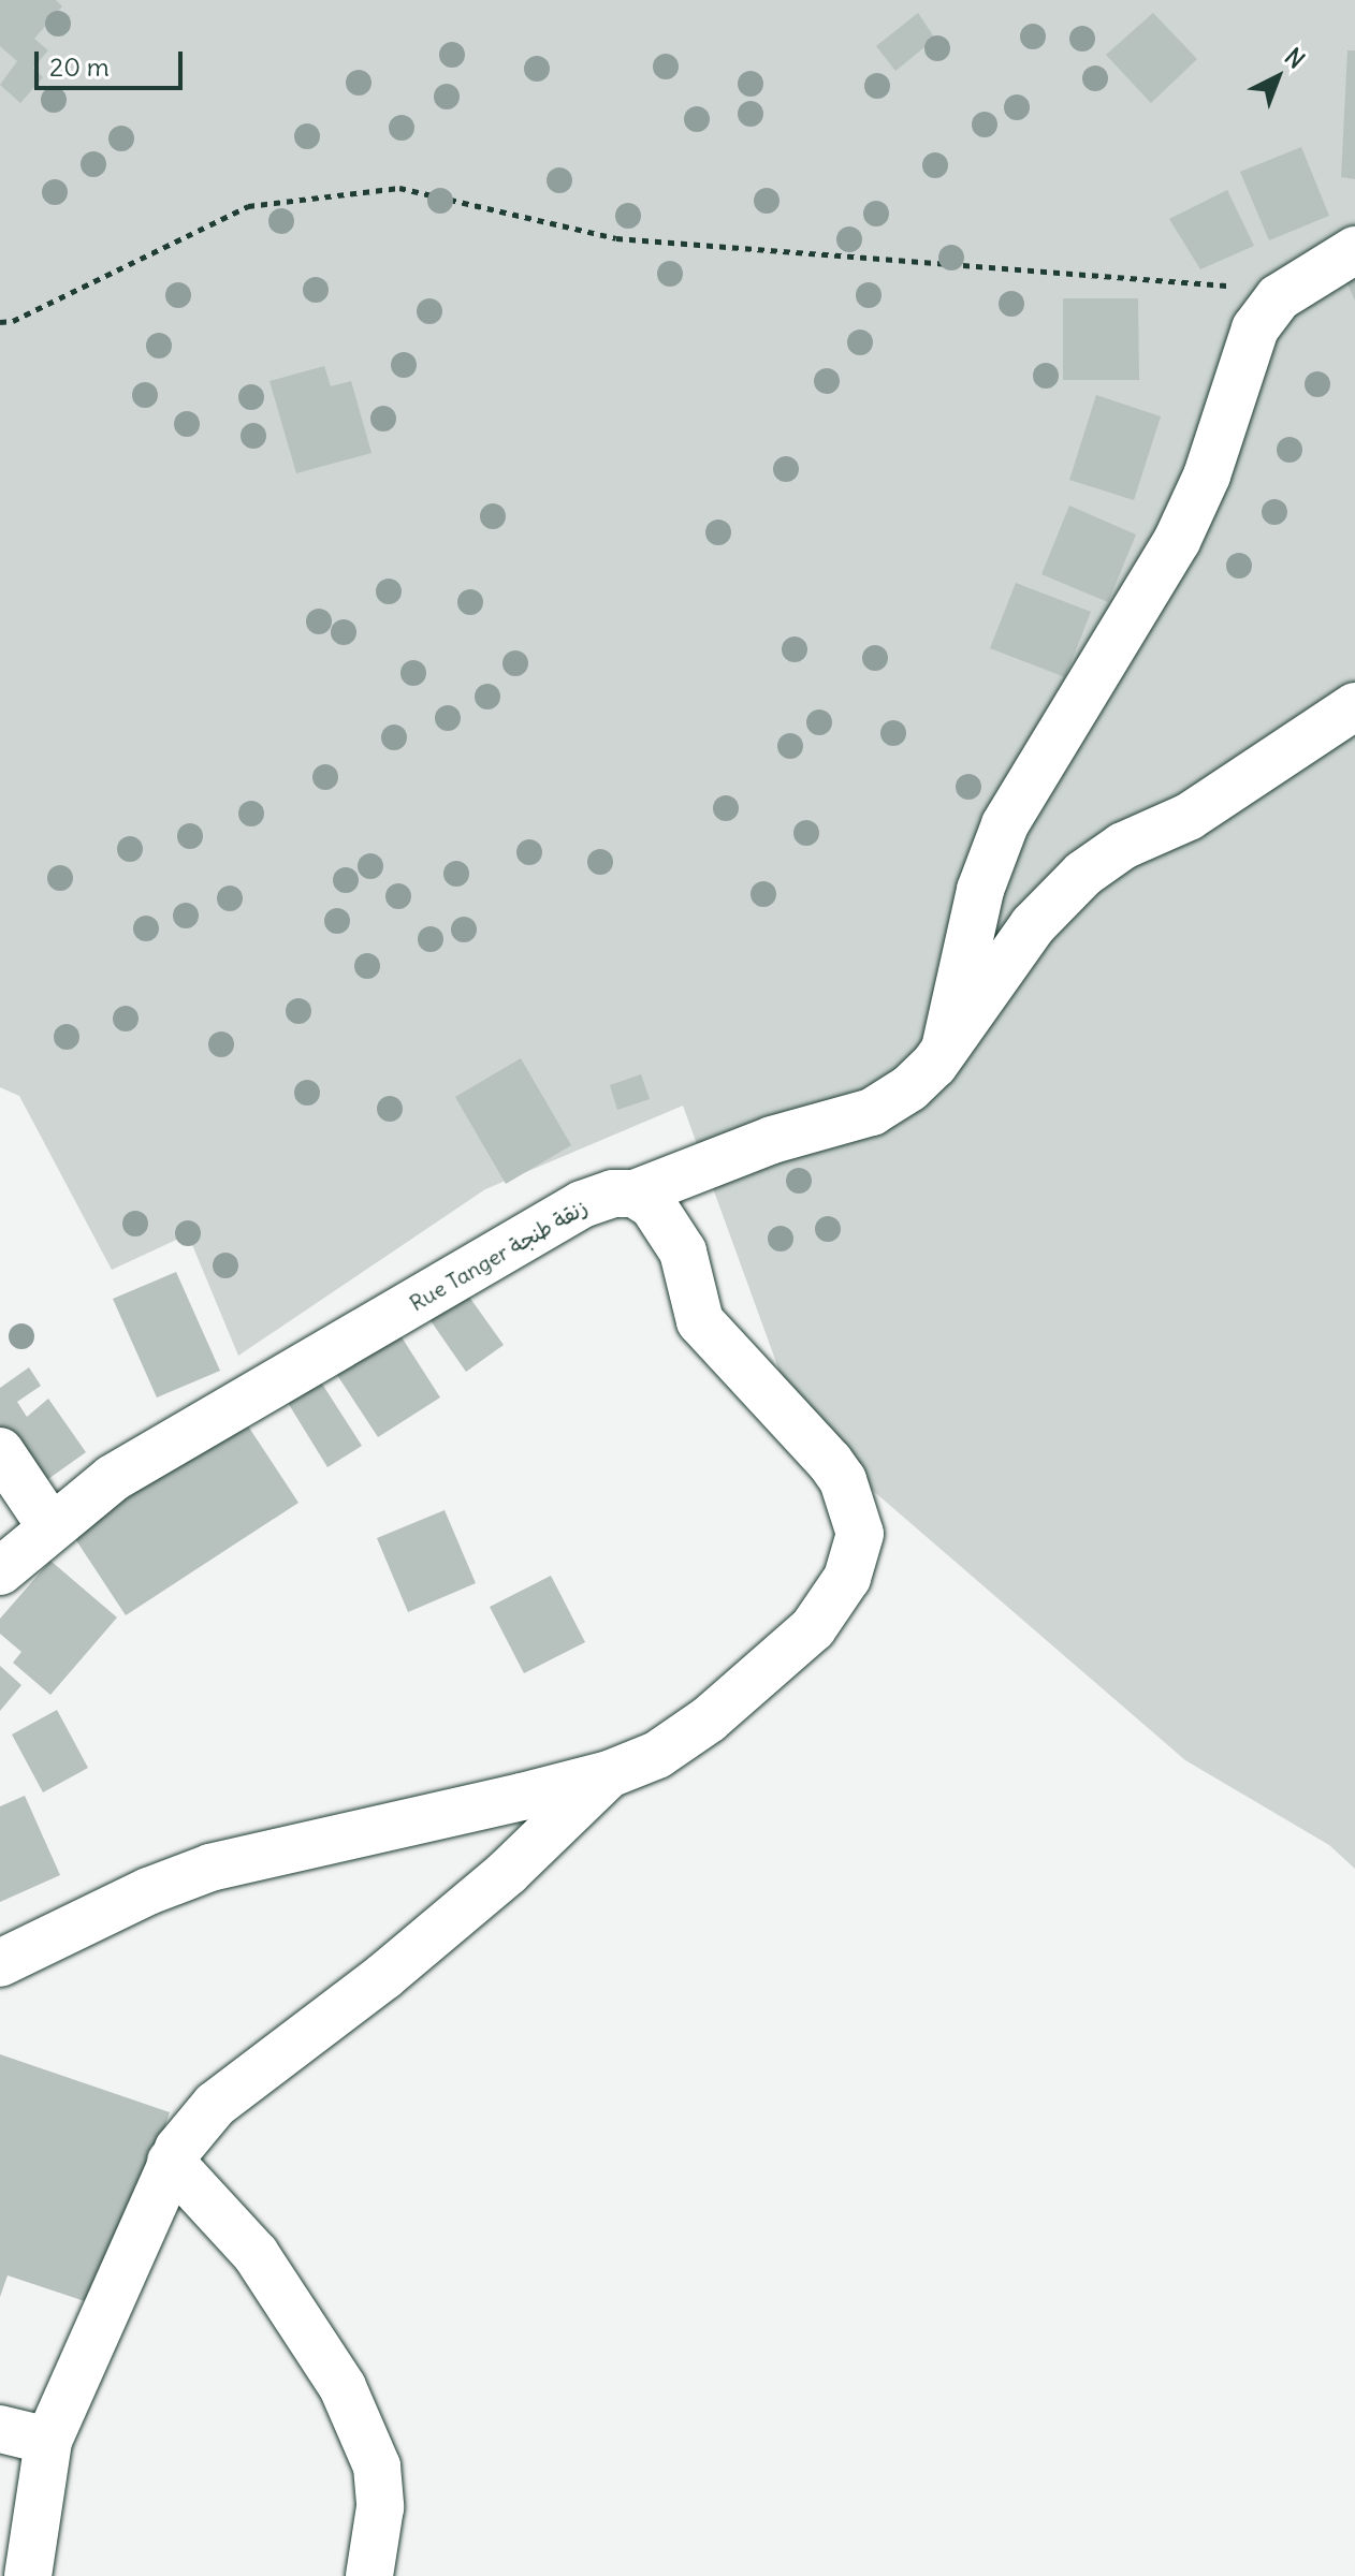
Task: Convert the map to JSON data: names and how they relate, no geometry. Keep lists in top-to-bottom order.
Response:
{
  "streets": {
    "street": ["Rue Tanger زنقة طنجة"]
  },
  "scale_bar": "20 m",
  "north": "top right"
}
